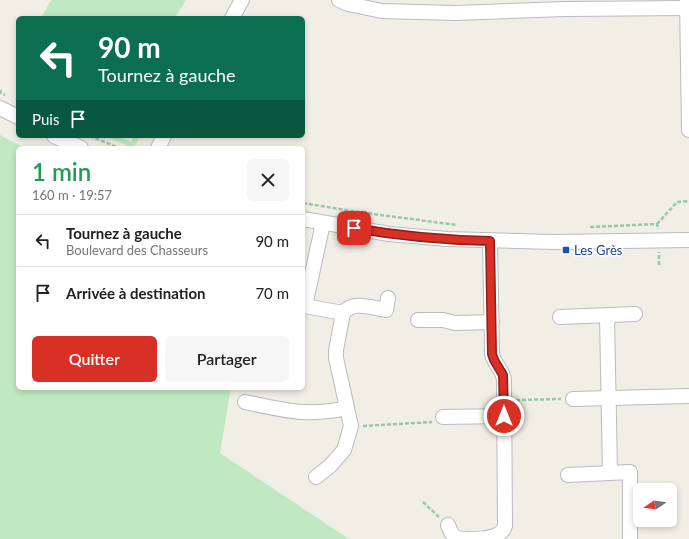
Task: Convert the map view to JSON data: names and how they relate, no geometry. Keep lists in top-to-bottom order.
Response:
{
  "places": {
    "transit": ["Les Grès"]
  },
  "north": "left",
  "page": {
    "turn": ["90 m", "Tournez à gauche"],
    "then": "Puis",
    "heading": ["1 min", "160 m · 19:57"],
    "list": [
      {
        "name": "Tournez à gauche",
        "note": "Boulevard des Chasseurs",
        "value": "90 m"
      },
      {
        "name": "Arrivée à destination",
        "value": "70 m"
      }
    ],
    "buttons": ["Quitter", "Partager"]
  }
}
